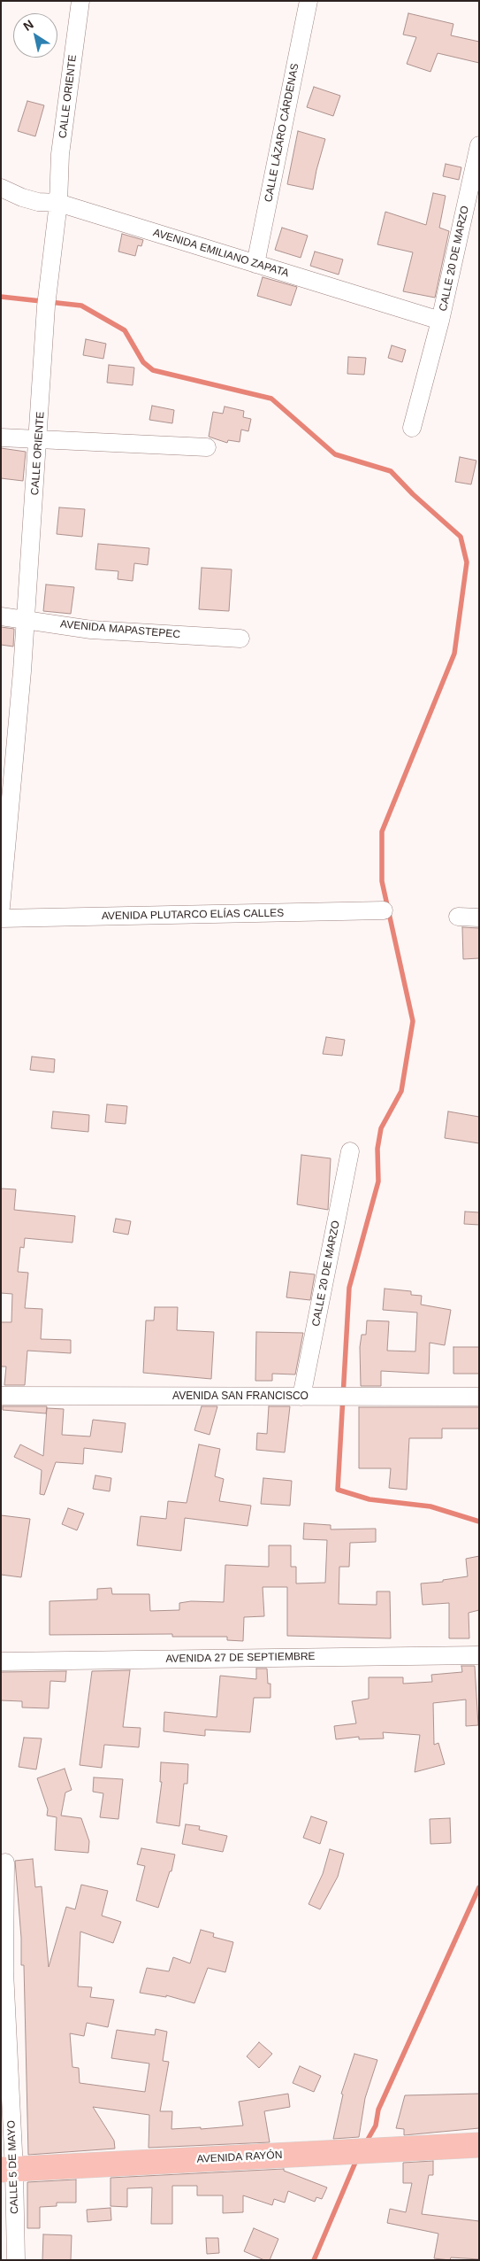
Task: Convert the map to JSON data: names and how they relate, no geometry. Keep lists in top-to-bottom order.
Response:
{
  "streets": {
    "main road": ["AVENIDA RAYÓN"],
    "street": [
      "CALLE ORIENTE",
      "CALLE LÁZARO CÁRDENAS",
      "AVENIDA EMILIANO ZAPATA",
      "CALLE 20 DE MARZO",
      "AVENIDA MAPASTEPEC",
      "AVENIDA PLUTARCO ELÍAS CALLES",
      "AVENIDA SAN FRANCISCO",
      "AVENIDA 27 DE SEPTIEMBRE",
      "CALLE 5 DE MAYO"
    ]
  },
  "crossings": [
    ["CALLE ORIENTE", "AVENIDA EMILIANO ZAPATA"],
    ["CALLE ORIENTE", "AVENIDA MAPASTEPEC"],
    ["CALLE LÁZARO CÁRDENAS", "AVENIDA EMILIANO ZAPATA"],
    ["AVENIDA EMILIANO ZAPATA", "CALLE 20 DE MARZO"],
    ["CALLE 20 DE MARZO", "AVENIDA SAN FRANCISCO"],
    ["AVENIDA RAYÓN", "CALLE 5 DE MAYO"]
  ],
  "north": "top left"
}
